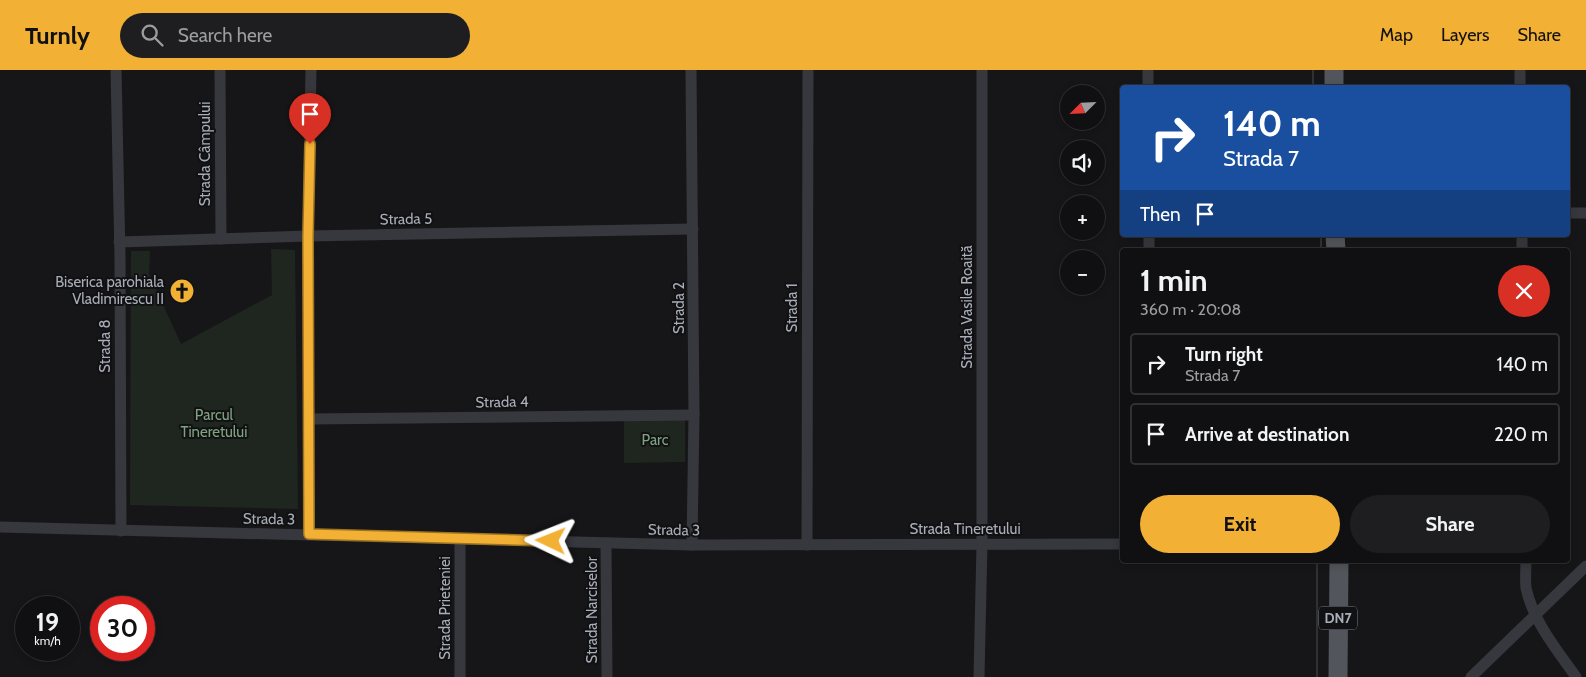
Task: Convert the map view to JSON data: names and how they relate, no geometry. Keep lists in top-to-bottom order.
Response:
{
  "streets": {
    "main road": ["DN7"],
    "street": [
      "Strada Câmpului",
      "Strada 5",
      "Strada Vasile Roaită",
      "Strada 2",
      "Strada 1",
      "Strada 8",
      "Strada 4",
      "Strada 3",
      "Strada Tineretului",
      "Strada Prieteniei",
      "Strada Narciselor"
    ]
  },
  "crossings": [
    ["Strada Câmpului", "Strada 5"],
    ["Strada 5", "Strada 2"],
    ["Strada 5", "Strada 8"],
    ["Strada Vasile Roaită", "Strada Tineretului"],
    ["Strada 2", "Strada 4"],
    ["Strada 2", "Strada 3"],
    ["Strada 1", "Strada 3"],
    ["Strada 1", "Strada Tineretului"],
    ["Strada 8", "Strada 3"],
    ["Strada 3", "Strada Tineretului"],
    ["Strada 3", "Strada Prieteniei"],
    ["Strada 3", "Strada Narciselor"]
  ],
  "parks": ["Parcul Tineretului", "Parc"],
  "places": {
    "church": ["Biserica parohiala Vladimirescu II"]
  },
  "north": "bottom left",
  "page": {
    "header": "Turnly",
    "search": "Search here",
    "nav": ["Map", "Layers", "Share"],
    "map_buttons": ["+", "−"],
    "turn": ["140 m", "Strada 7"],
    "then": "Then",
    "heading": ["1 min", "360 m · 20:08"],
    "list": [
      {
        "name": "Turn right",
        "note": "Strada 7",
        "value": "140 m"
      },
      {
        "name": "Arrive at destination",
        "value": "220 m"
      }
    ],
    "buttons": ["Exit", "Share"],
    "speed": "19 km/h",
    "limit": "30"
  }
}
